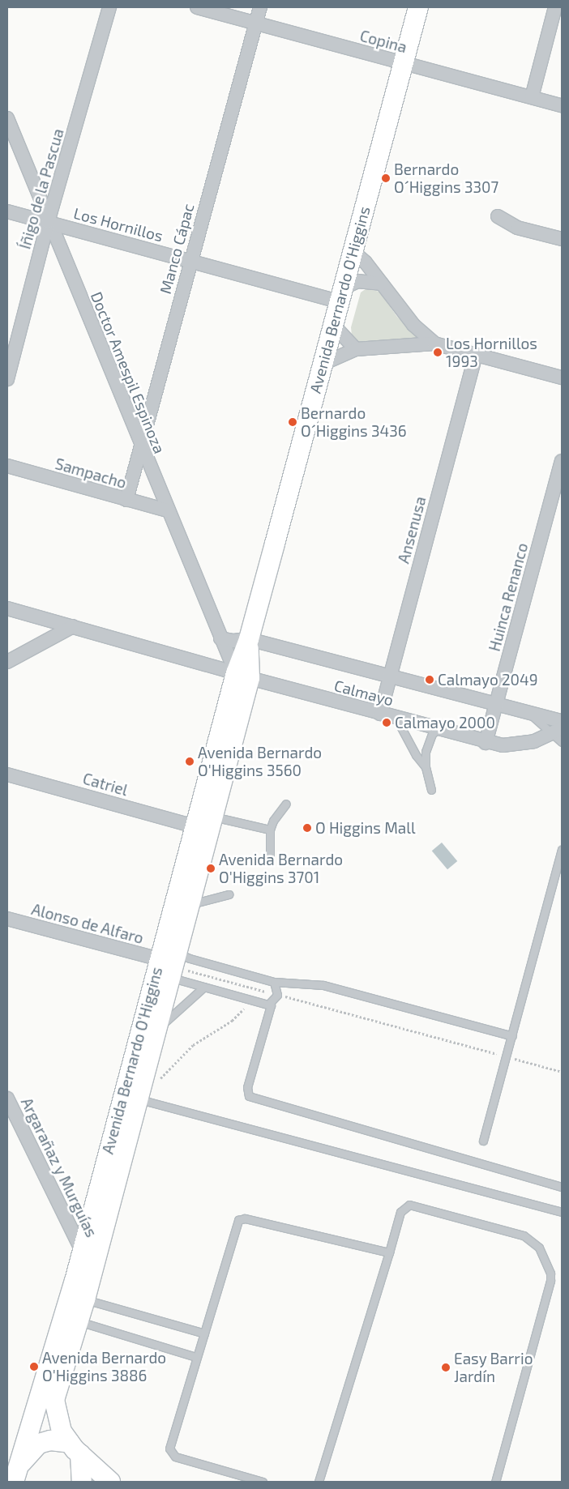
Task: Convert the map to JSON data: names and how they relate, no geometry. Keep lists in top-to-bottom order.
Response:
{
  "streets": {
    "main road": ["Avenida Bernardo O'Higgins"],
    "street": [
      "Copina",
      "Íñigo de la Pascua",
      "Los Hornillos",
      "Manco Cápac",
      "Doctor Amespil Espinoza",
      "Sampacho",
      "Ansenusa",
      "Huinca Renanco",
      "Calmayo",
      "Catriel",
      "Alonso de Alfaro",
      "Argarañaz y Murguías"
    ]
  },
  "crossings": [
    ["Copina", "Manco Cápac"],
    ["Copina", "Avenida Bernardo O'Higgins"],
    ["Íñigo de la Pascua", "Los Hornillos"],
    ["Íñigo de la Pascua", "Doctor Amespil Espinoza"],
    ["Los Hornillos", "Manco Cápac"],
    ["Los Hornillos", "Avenida Bernardo O'Higgins"],
    ["Los Hornillos", "Doctor Amespil Espinoza"],
    ["Manco Cápac", "Doctor Amespil Espinoza"],
    ["Manco Cápac", "Sampacho"],
    ["Avenida Bernardo O'Higgins", "Doctor Amespil Espinoza"],
    ["Avenida Bernardo O'Higgins", "Calmayo"],
    ["Avenida Bernardo O'Higgins", "Catriel"],
    ["Avenida Bernardo O'Higgins", "Alonso de Alfaro"],
    ["Avenida Bernardo O'Higgins", "Argarañaz y Murguías"],
    ["Doctor Amespil Espinoza", "Sampacho"],
    ["Doctor Amespil Espinoza", "Calmayo"],
    ["Ansenusa", "Calmayo"],
    ["Huinca Renanco", "Calmayo"]
  ],
  "places": [
    "Bernardo O´Higgins 3307",
    "Los Hornillos 1993",
    "Bernardo O´Higgins 3436",
    "Calmayo 2049",
    "Calmayo 2000",
    "Avenida Bernardo O'Higgins 3560",
    "O Higgins Mall",
    "Avenida Bernardo O'Higgins 3701",
    "Avenida Bernardo O'Higgins 3886",
    "Easy Barrio Jardín"
  ]
}
